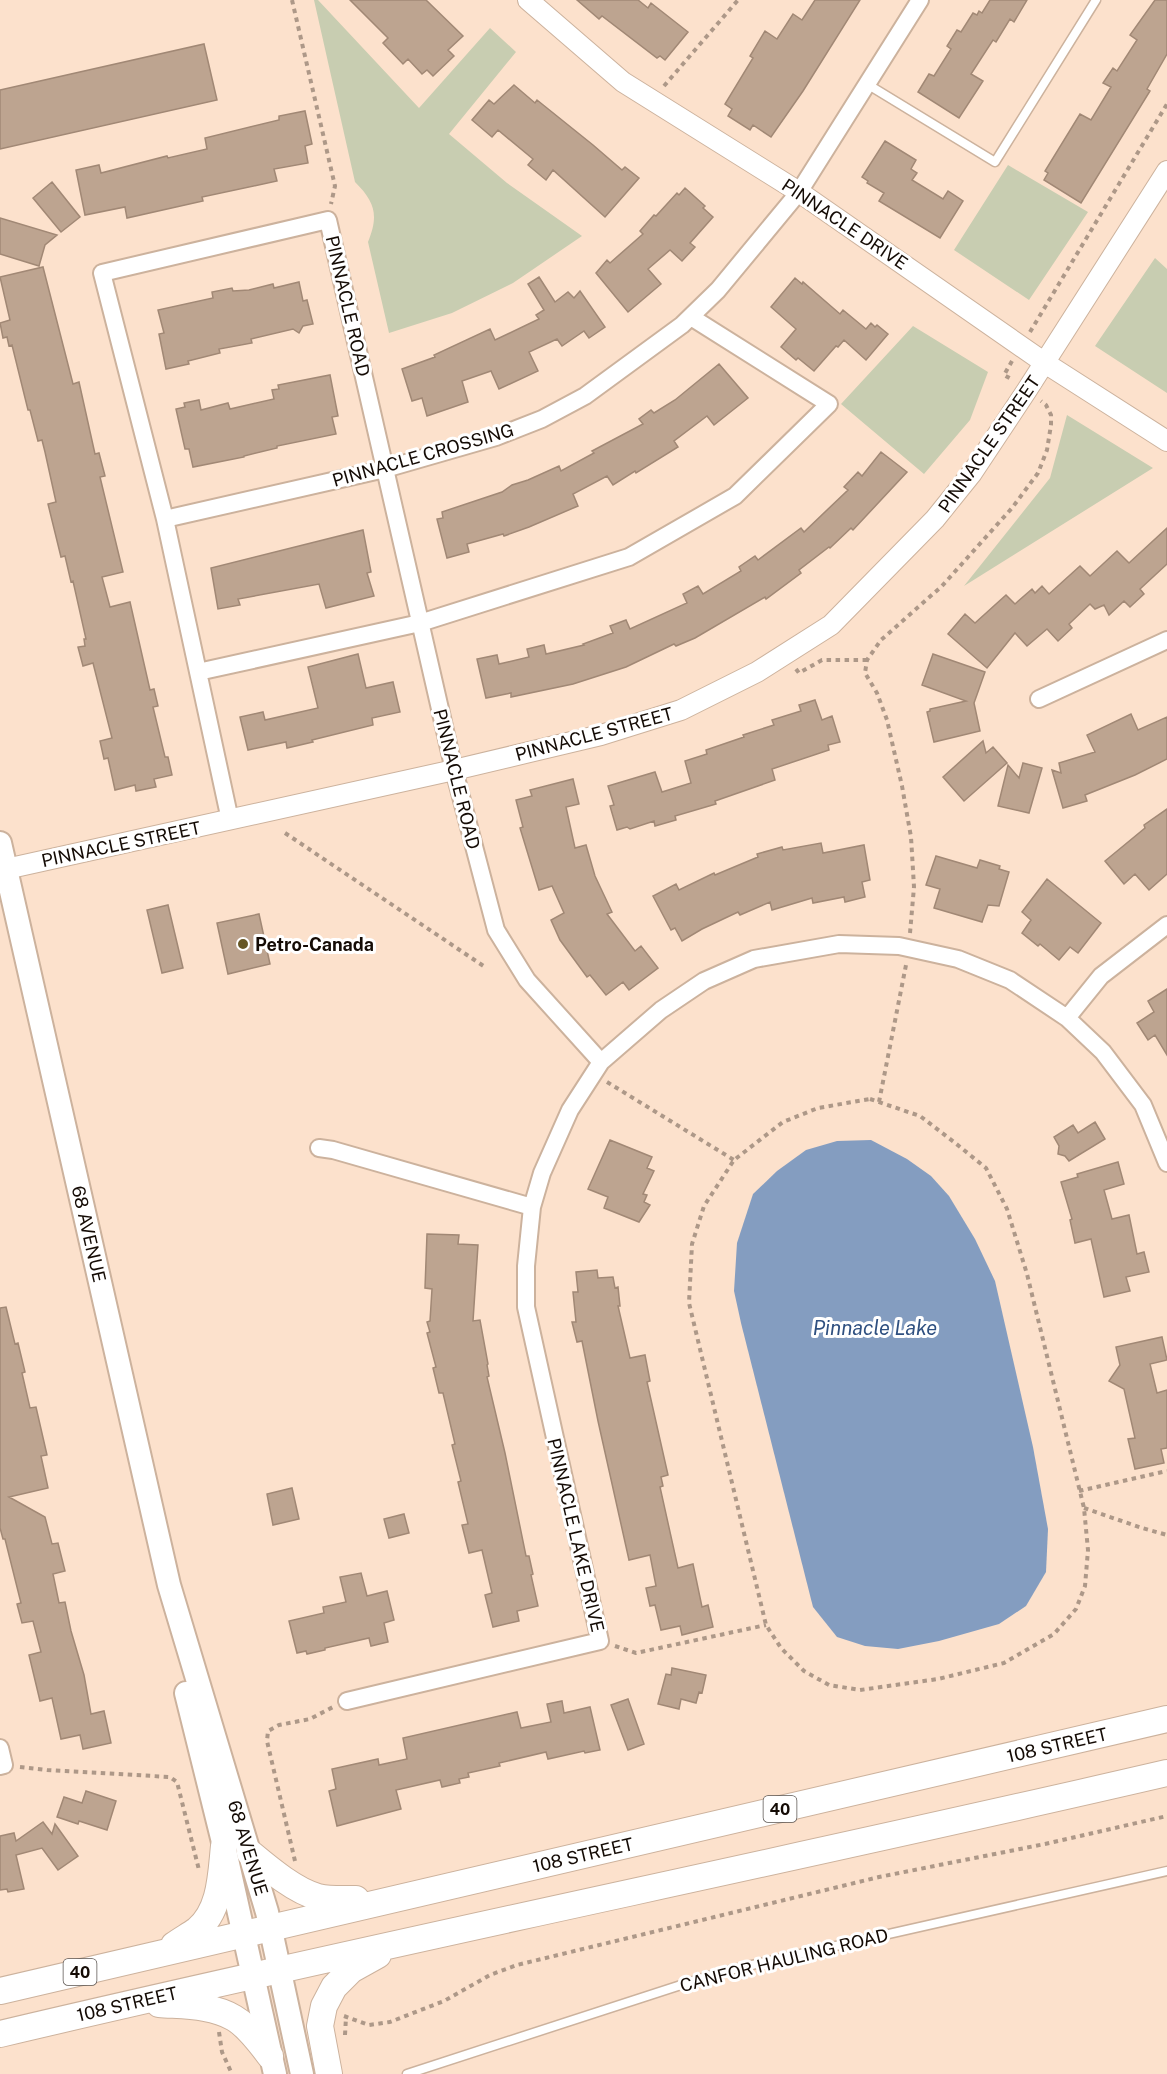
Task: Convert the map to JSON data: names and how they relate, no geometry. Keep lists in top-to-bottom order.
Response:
{
  "streets": {
    "main road": ["68 AVENUE", "108 STREET", "40"],
    "street": [
      "PINNACLE DRIVE",
      "PINNACLE ROAD",
      "PINNACLE STREET",
      "PINNACLE CROSSING",
      "PINNACLE LAKE DRIVE"
    ],
    "lane": ["CANFOR HAULING ROAD"]
  },
  "crossings": [
    ["PINNACLE DRIVE", "PINNACLE STREET"],
    ["PINNACLE DRIVE", "PINNACLE CROSSING"],
    ["PINNACLE ROAD", "PINNACLE STREET"],
    ["PINNACLE ROAD", "PINNACLE CROSSING"],
    ["PINNACLE ROAD", "PINNACLE LAKE DRIVE"],
    ["PINNACLE STREET", "68 AVENUE"],
    ["68 AVENUE", "108 STREET"]
  ],
  "water": ["Pinnacle Lake"],
  "places": ["Petro-Canada"]
}
